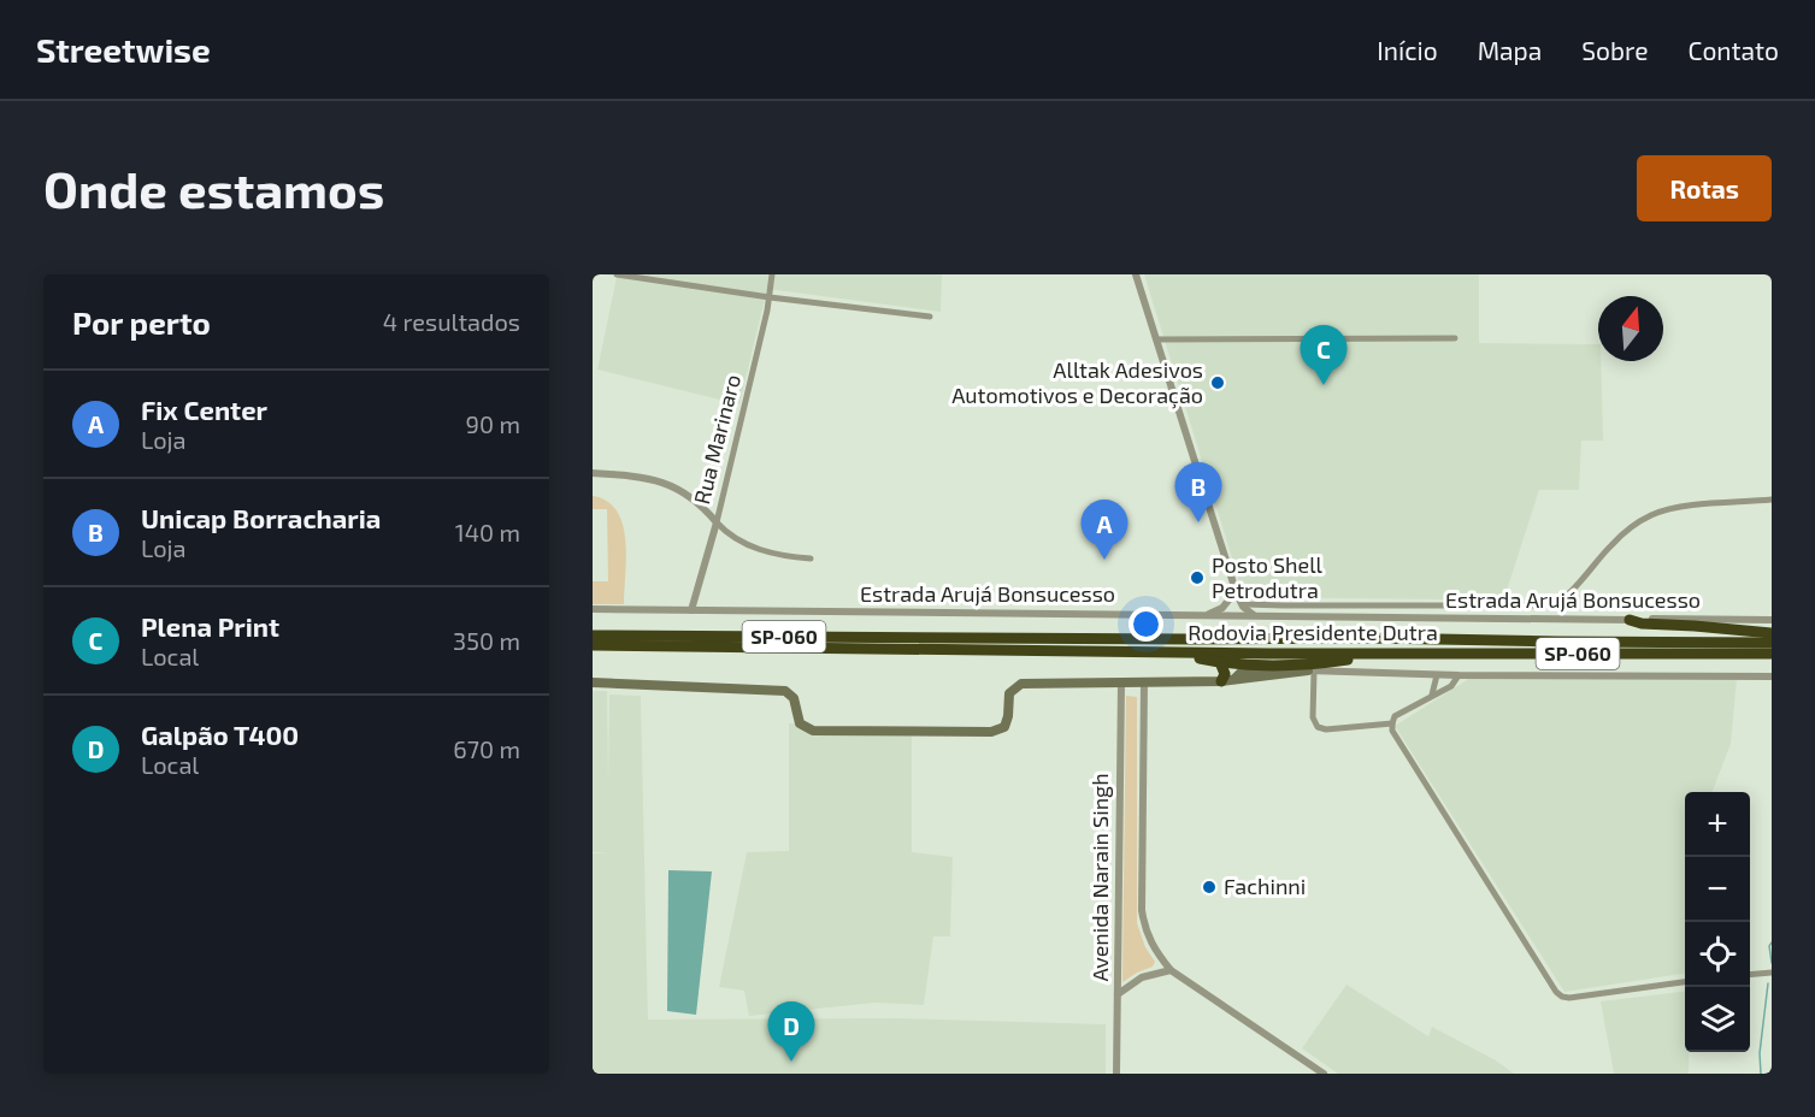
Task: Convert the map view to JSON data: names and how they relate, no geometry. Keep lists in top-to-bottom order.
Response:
{
  "streets": {
    "highway": ["Rodovia Presidente Dutra", "SP-060"],
    "street": ["Rua Marinaro", "Estrada Arujá Bonsucesso", "Avenida Narain Singh"]
  },
  "crossings": [
    ["Rua Marinaro", "Estrada Arujá Bonsucesso"]
  ],
  "places": ["Alltak Adesivos Automotivos e Decoração", "Posto Shell Petrodutra", "Fachinni"],
  "north": "top",
  "page": {
    "header": "Streetwise",
    "nav": [
      "Início",
      "Mapa",
      "Sobre",
      "Contato"
    ],
    "buttons": "Rotas",
    "title": "Onde estamos",
    "heading": ["Por perto", "4 resultados"],
    "pins": [
      "C",
      "B",
      "A",
      "D"
    ],
    "list": [
      {
        "mark": "A",
        "name": "Fix Center",
        "note": "Loja",
        "value": "90 m"
      },
      {
        "mark": "B",
        "name": "Unicap Borracharia",
        "note": "Loja",
        "value": "140 m"
      },
      {
        "mark": "C",
        "name": "Plena Print",
        "note": "Local",
        "value": "350 m"
      },
      {
        "mark": "D",
        "name": "Galpão T400",
        "note": "Local",
        "value": "670 m"
      }
    ],
    "map_buttons": ["+", "−"]
  }
}
